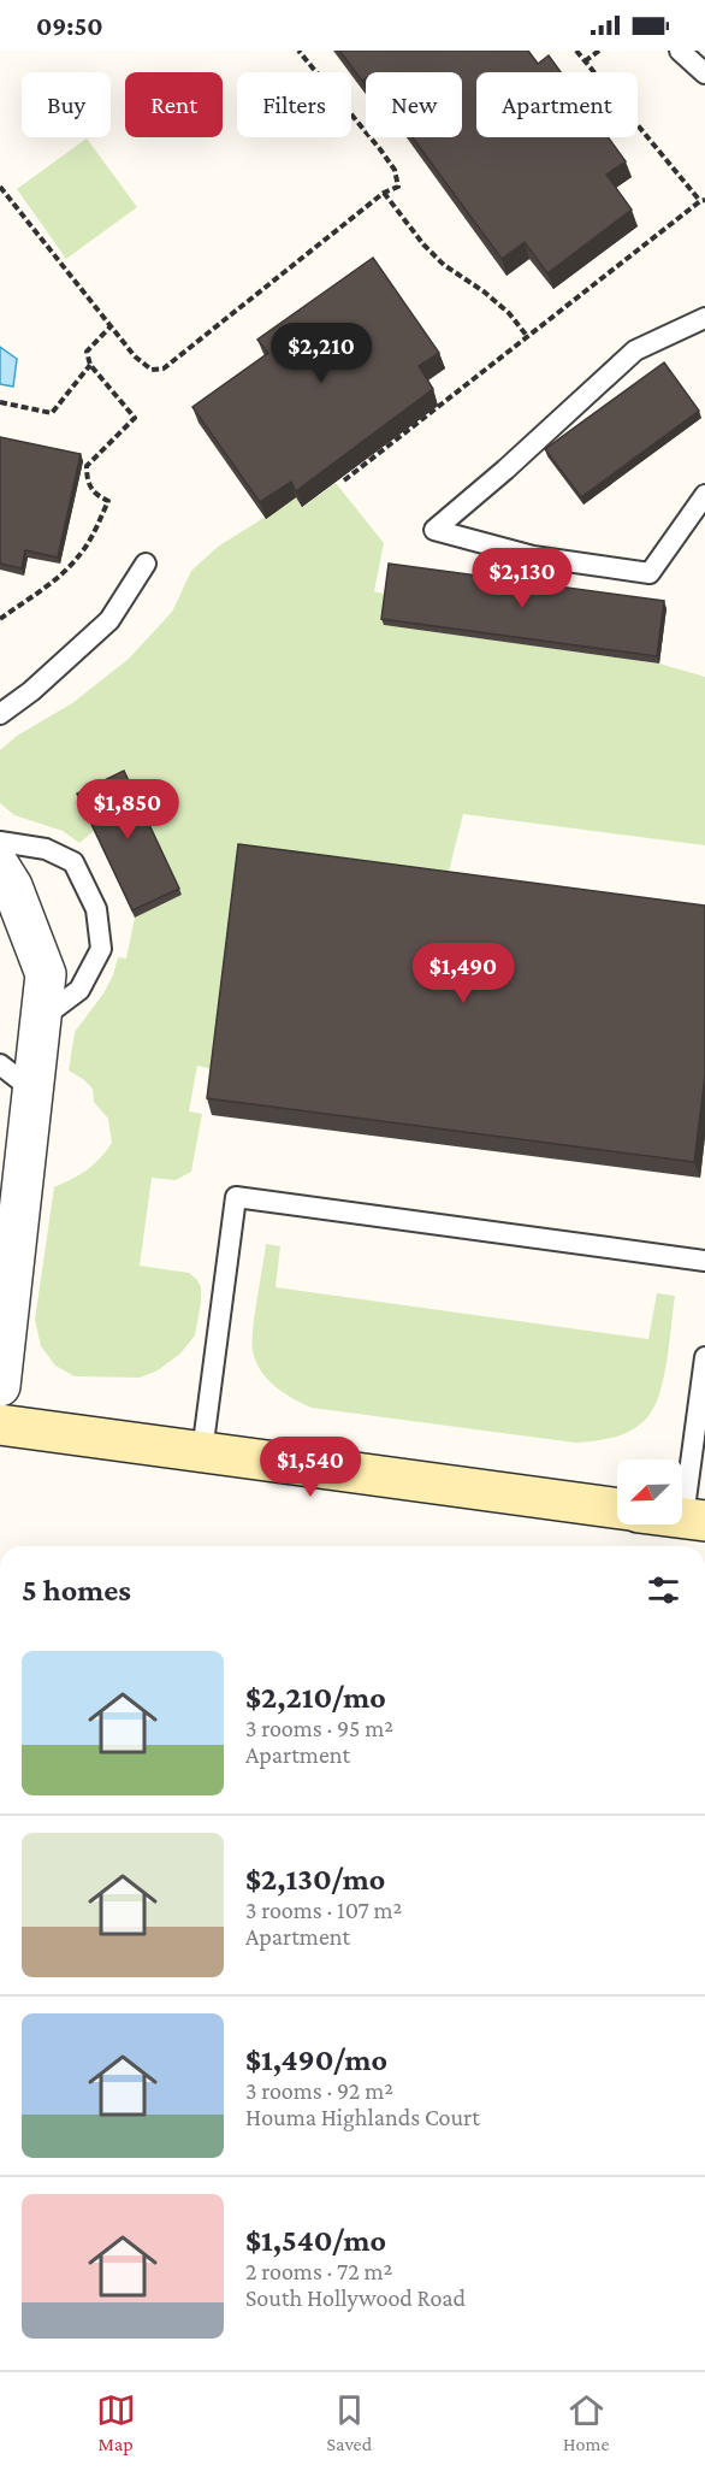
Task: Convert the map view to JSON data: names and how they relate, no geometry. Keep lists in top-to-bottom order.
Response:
{
  "north": "bottom left",
  "page": {
    "status": "09:50",
    "chip": [
      "Buy",
      "Rent",
      "Filters",
      "New",
      "Apartment"
    ],
    "price": [
      "$2,210",
      "$2,130",
      "$1,850",
      "$1,490",
      "$1,540"
    ],
    "heading": "5 homes",
    "list": [
      {
        "name": "$2,210/mo",
        "note": "3 rooms · 95 m² · Apartment"
      },
      {
        "name": "$2,130/mo",
        "note": "3 rooms · 107 m² · Apartment"
      },
      {
        "name": "$1,490/mo",
        "note": "3 rooms · 92 m² · Houma Highlands Court"
      },
      {
        "name": "$1,540/mo",
        "note": "2 rooms · 72 m² · South Hollywood Road"
      }
    ],
    "tabs": ["Map", "Saved", "Home"]
  }
}
